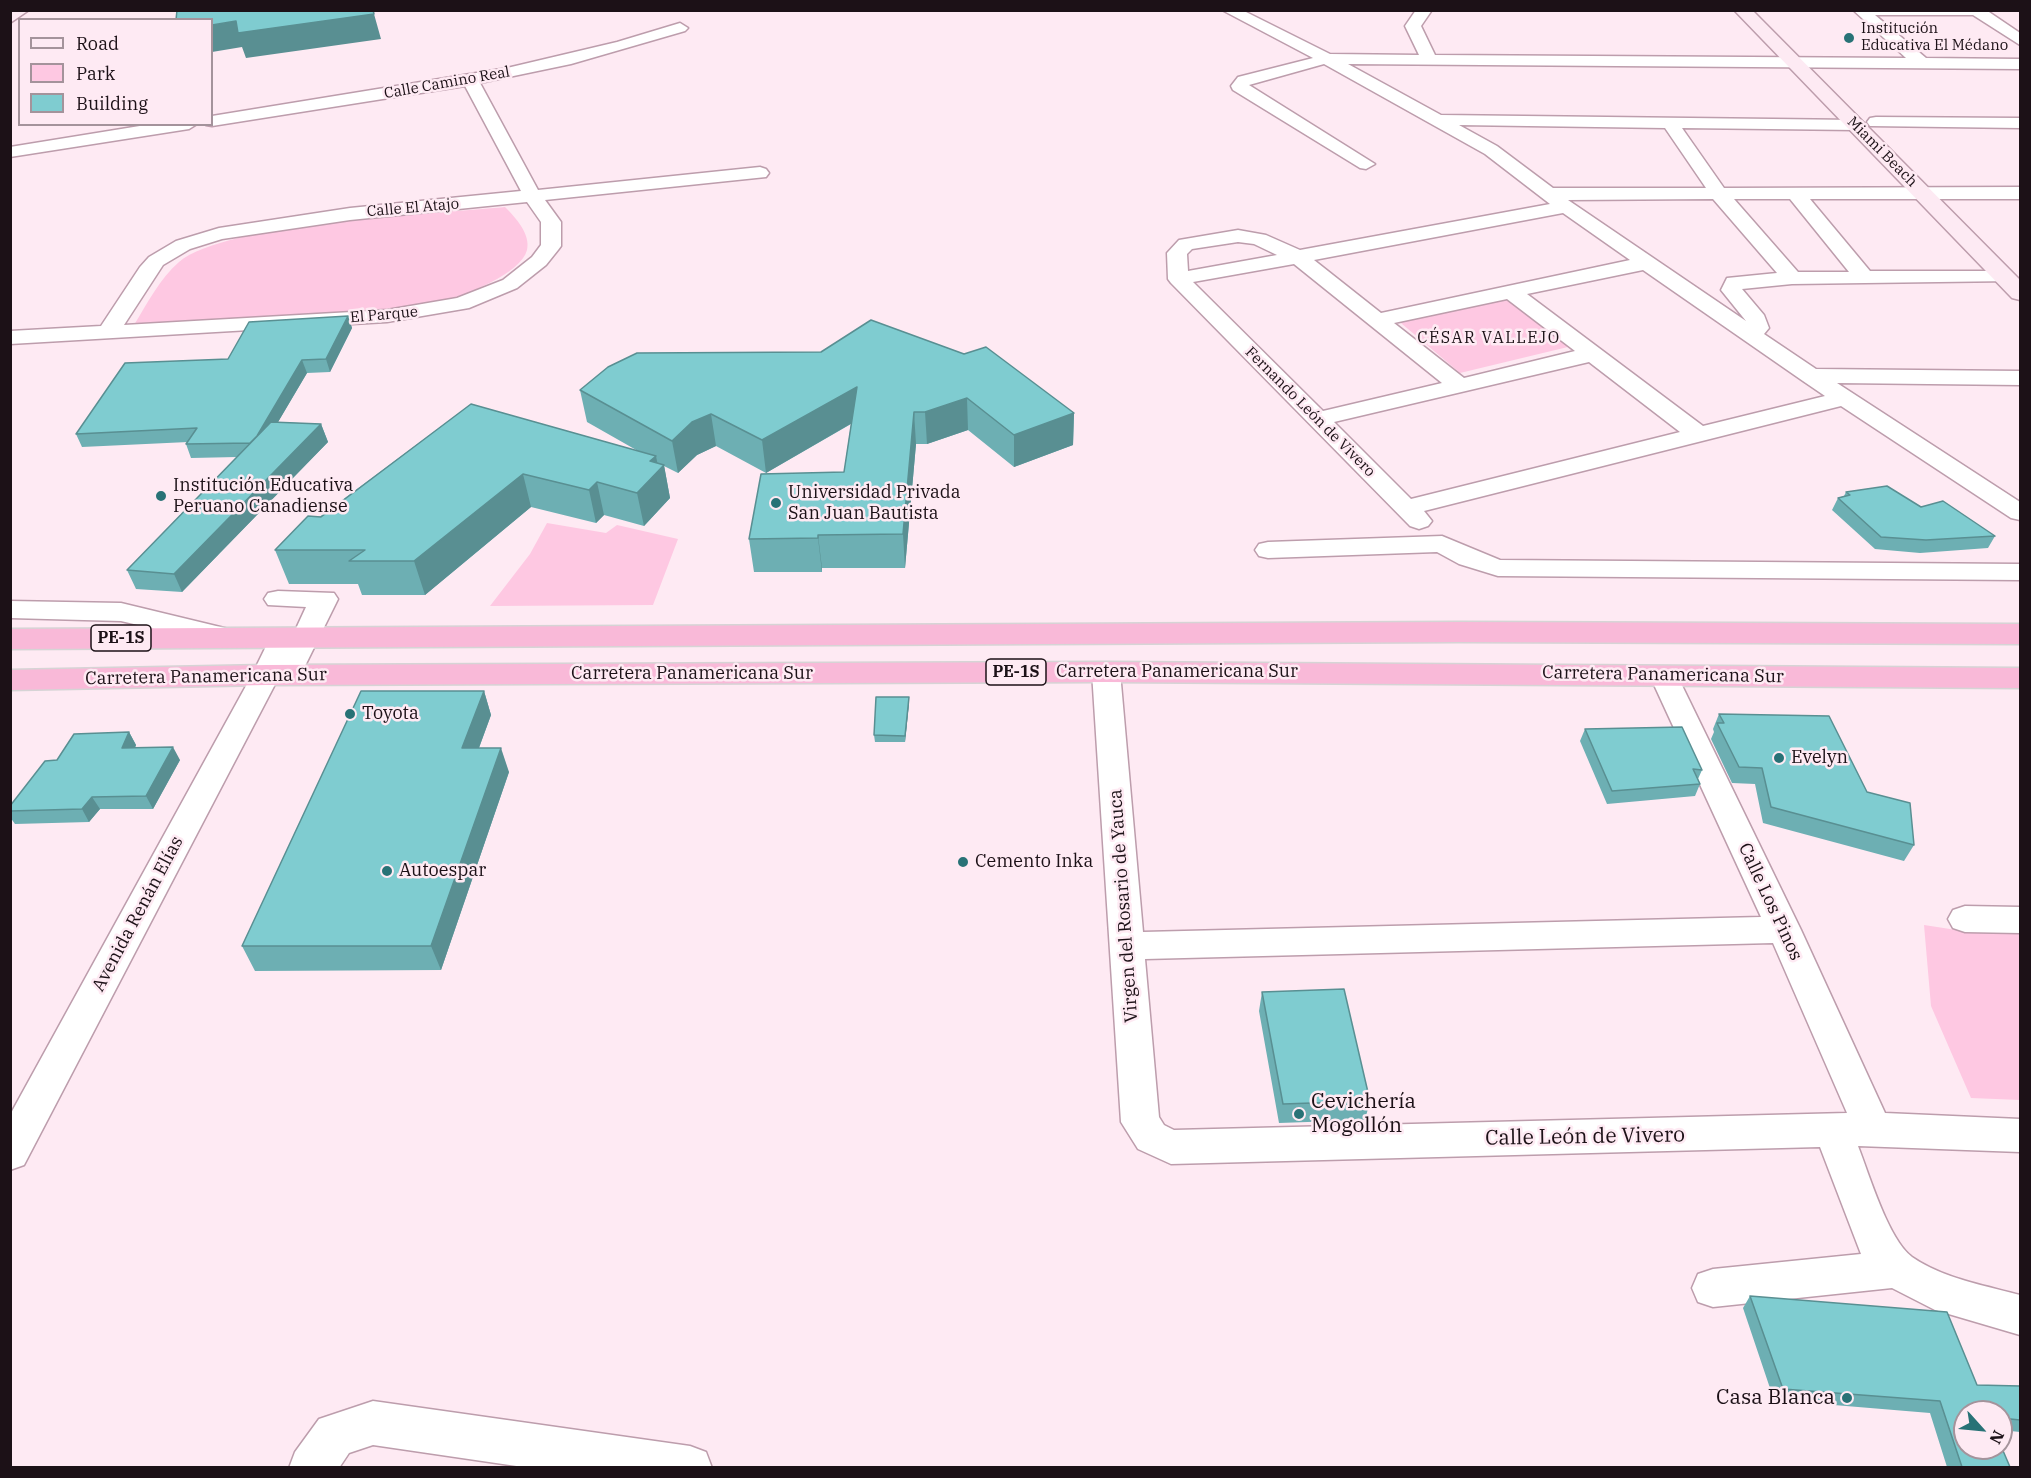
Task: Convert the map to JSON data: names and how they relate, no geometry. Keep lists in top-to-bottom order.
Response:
{
  "streets": {
    "highway": ["PE-1S", "Carretera Panamericana Sur"],
    "street": [
      "Calle Camino Real",
      "Miami Beach",
      "Calle El Atajo",
      "El Parque",
      "Fernando León de Vivero",
      "Calle Los Pinos",
      "Virgen del Rosario de Yauca",
      "Avenida Renán Elías",
      "Calle León de Vivero"
    ]
  },
  "crossings": [
    ["Calle Camino Real", "El Parque"],
    ["Calle El Atajo", "El Parque"],
    ["Carretera Panamericana Sur", "Calle Los Pinos"],
    ["Carretera Panamericana Sur", "Virgen del Rosario de Yauca"],
    ["Carretera Panamericana Sur", "Avenida Renán Elías"],
    ["Calle Los Pinos", "Calle León de Vivero"],
    ["Virgen del Rosario de Yauca", "Calle León de Vivero"]
  ],
  "districts": ["CÉSAR VALLEJO"],
  "places": [
    "Institución Educativa El Médano",
    "Institución Educativa Peruano Canadiense",
    "Universidad Privada San Juan Bautista",
    "Toyota",
    "Evelyn",
    "Cemento Inka",
    "Autoespar",
    "Cevichería Mogollón",
    "Casa Blanca"
  ],
  "legend": ["Road", "Park", "Building"],
  "north": "bottom right"
}
